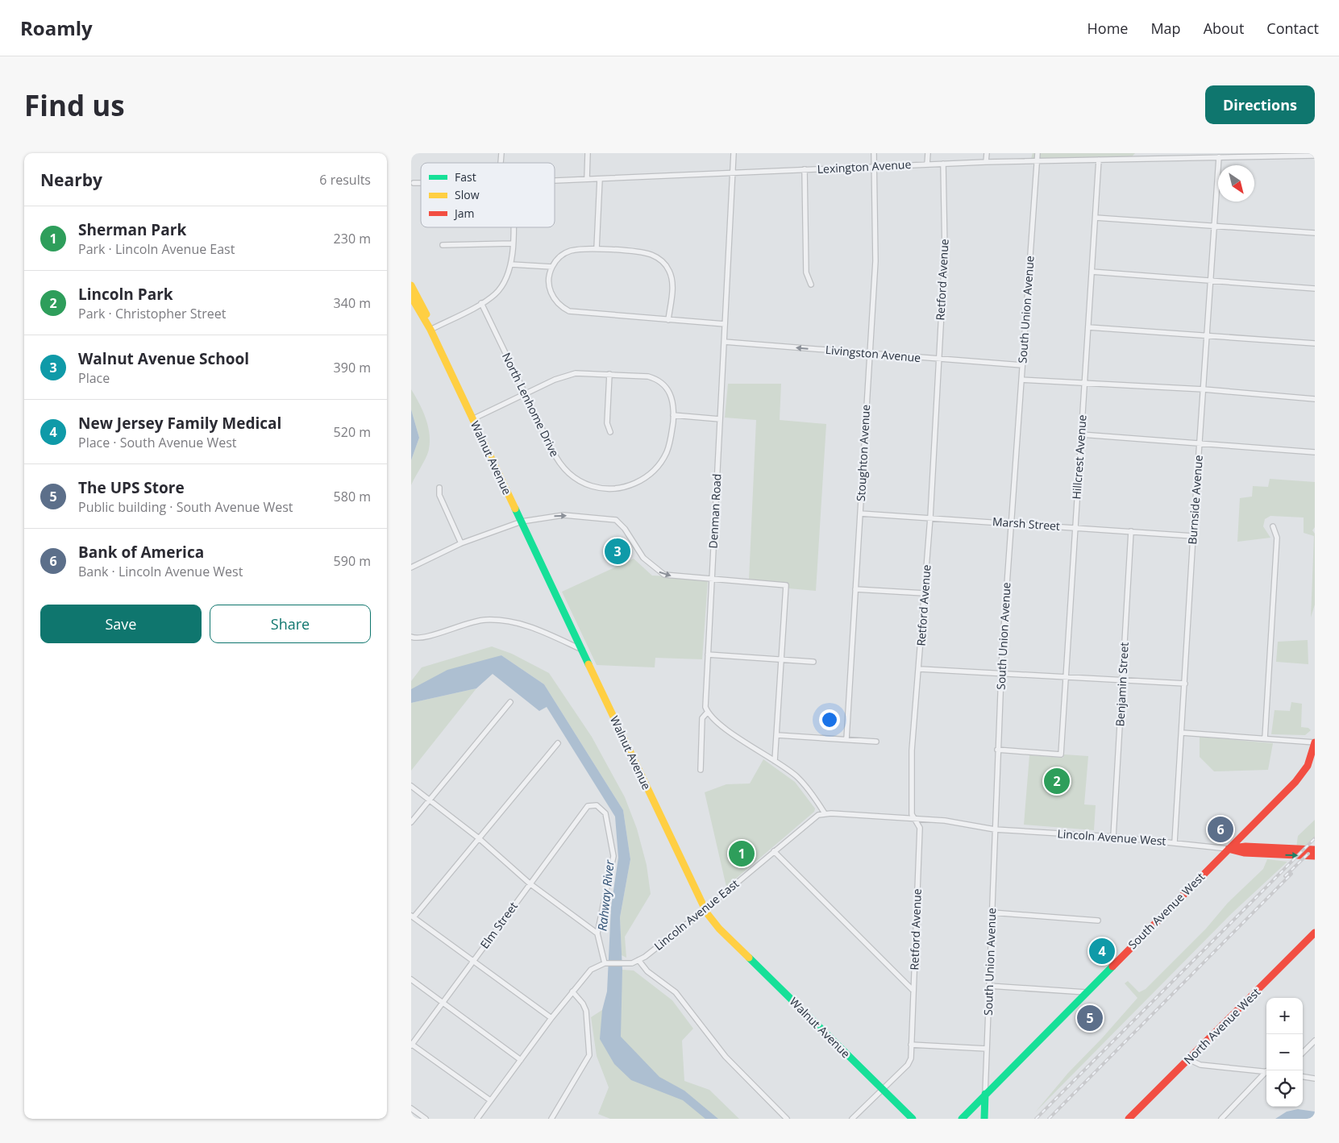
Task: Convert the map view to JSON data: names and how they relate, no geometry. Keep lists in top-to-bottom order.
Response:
{
  "streets": {
    "street": [
      "Lexington Avenue",
      "Retford Avenue",
      "South Union Avenue",
      "Livingston Avenue",
      "North Lenhome Drive",
      "Stoughton Avenue",
      "Hillcrest Avenue",
      "Walnut Avenue",
      "Burnside Avenue",
      "Denman Road",
      "Marsh Street",
      "Benjamin Street",
      "Lincoln Avenue West",
      "South Avenue West",
      "Lincoln Avenue East",
      "Elm Street",
      "North Avenue West"
    ]
  },
  "crossings": [
    ["Lexington Avenue", "Retford Avenue"],
    ["Lexington Avenue", "South Union Avenue"],
    ["Lexington Avenue", "Stoughton Avenue"],
    ["Lexington Avenue", "Hillcrest Avenue"],
    ["Lexington Avenue", "Burnside Avenue"],
    ["Lexington Avenue", "Denman Road"],
    ["Retford Avenue", "Livingston Avenue"],
    ["Retford Avenue", "Walnut Avenue"],
    ["Retford Avenue", "Marsh Street"],
    ["South Union Avenue", "Livingston Avenue"],
    ["South Union Avenue", "Hillcrest Avenue"],
    ["South Union Avenue", "Marsh Street"],
    ["South Union Avenue", "Lincoln Avenue West"],
    ["South Union Avenue", "South Avenue West"],
    ["Livingston Avenue", "Stoughton Avenue"],
    ["Livingston Avenue", "Denman Road"],
    ["Stoughton Avenue", "Marsh Street"],
    ["Hillcrest Avenue", "Marsh Street"],
    ["Walnut Avenue", "Lincoln Avenue East"],
    ["Burnside Avenue", "Marsh Street"],
    ["Burnside Avenue", "Lincoln Avenue West"],
    ["Marsh Street", "Benjamin Street"],
    ["Benjamin Street", "Lincoln Avenue West"],
    ["Lincoln Avenue West", "South Avenue West"]
  ],
  "one_way": ["Livingston Avenue"],
  "water": ["Rahway River"],
  "legend": ["Fast", "Slow", "Jam"],
  "north": "bottom right",
  "page": {
    "header": "Roamly",
    "nav": [
      "Home",
      "Map",
      "About",
      "Contact"
    ],
    "buttons": [
      "Directions",
      ["Save", "Share"]
    ],
    "title": "Find us",
    "heading": ["Nearby", "6 results"],
    "list": [
      {
        "mark": "1",
        "name": "Sherman Park",
        "note": "Park · Lincoln Avenue East",
        "value": "230 m"
      },
      {
        "mark": "2",
        "name": "Lincoln Park",
        "note": "Park · Christopher Street",
        "value": "340 m"
      },
      {
        "mark": "3",
        "name": "Walnut Avenue School",
        "note": "Place",
        "value": "390 m"
      },
      {
        "mark": "4",
        "name": "New Jersey Family Medical",
        "note": "Place · South Avenue West",
        "value": "520 m"
      },
      {
        "mark": "5",
        "name": "The UPS Store",
        "note": "Public building · South Avenue West",
        "value": "580 m"
      },
      {
        "mark": "6",
        "name": "Bank of America",
        "note": "Bank · Lincoln Avenue West",
        "value": "590 m"
      }
    ],
    "pins": [
      "3",
      "2",
      "6",
      "1",
      "4",
      "5"
    ],
    "map_buttons": ["+", "−"]
  }
}
